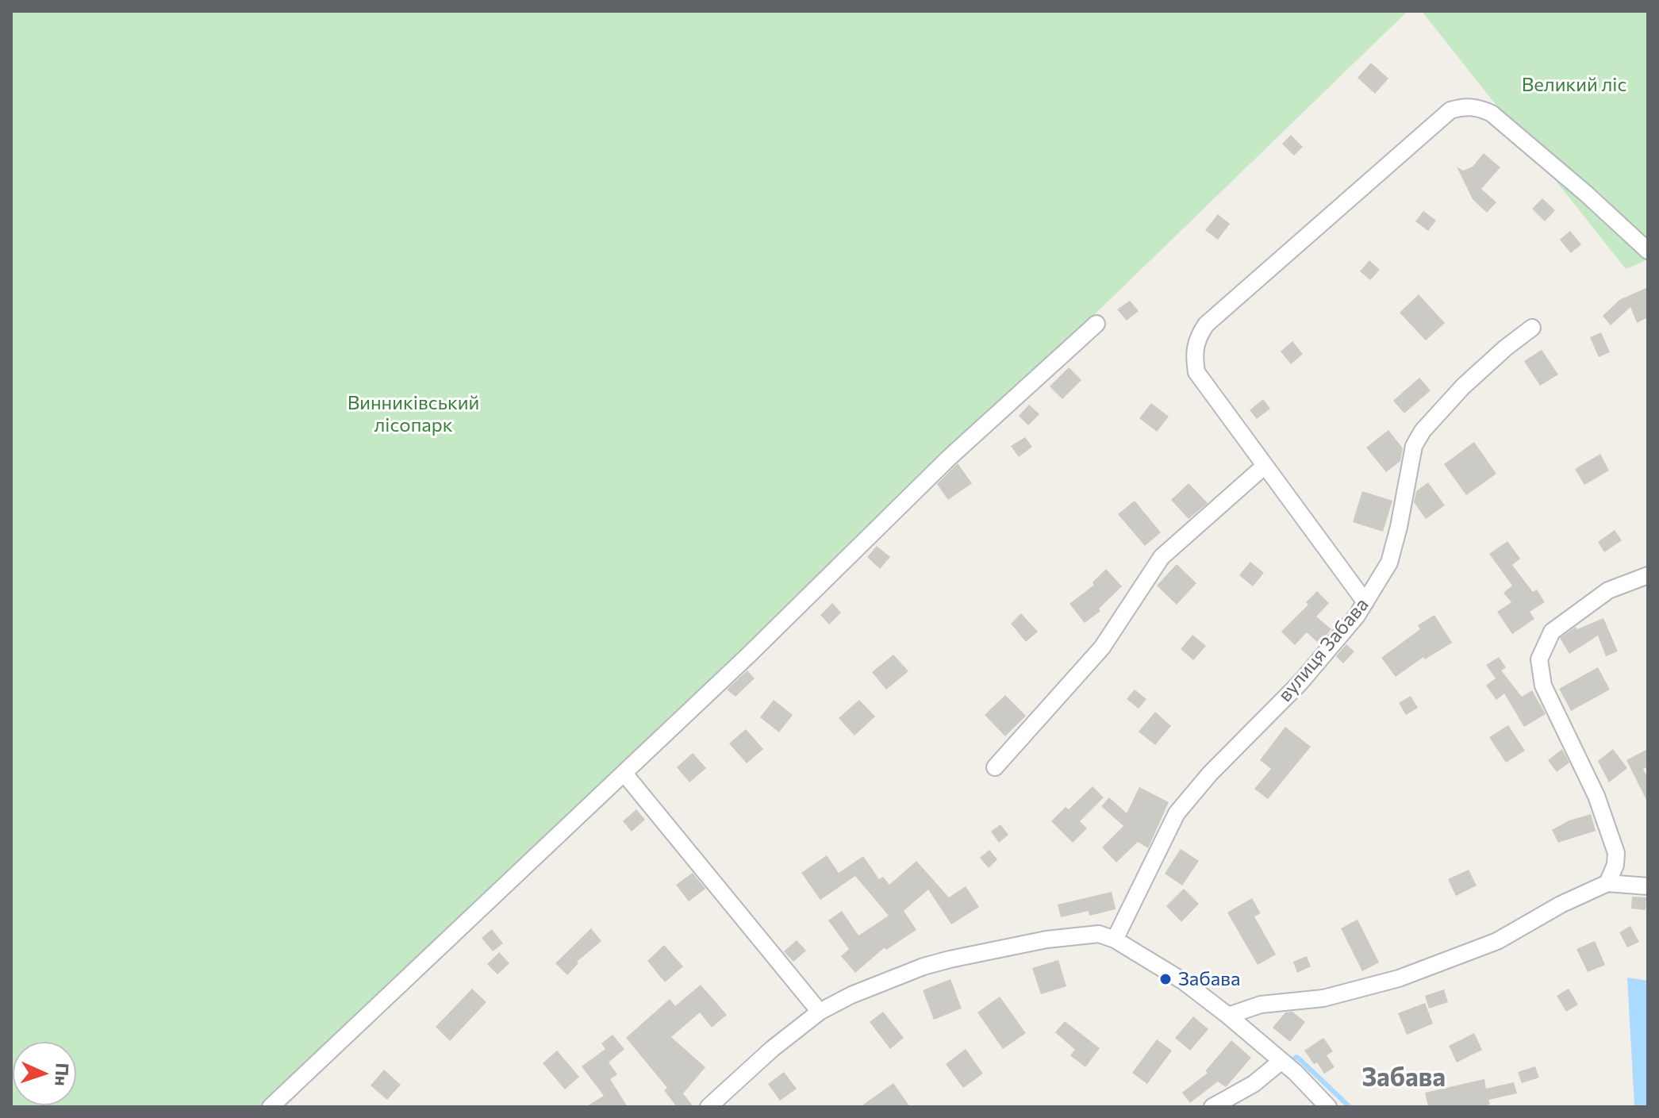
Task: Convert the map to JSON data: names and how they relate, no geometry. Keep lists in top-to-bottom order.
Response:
{
  "streets": {
    "street": ["вулиця Забава"]
  },
  "districts": ["Забава"],
  "parks": ["Великий ліс", "Винниківський лісопарк"],
  "places": ["Забава"],
  "north": "right"
}
